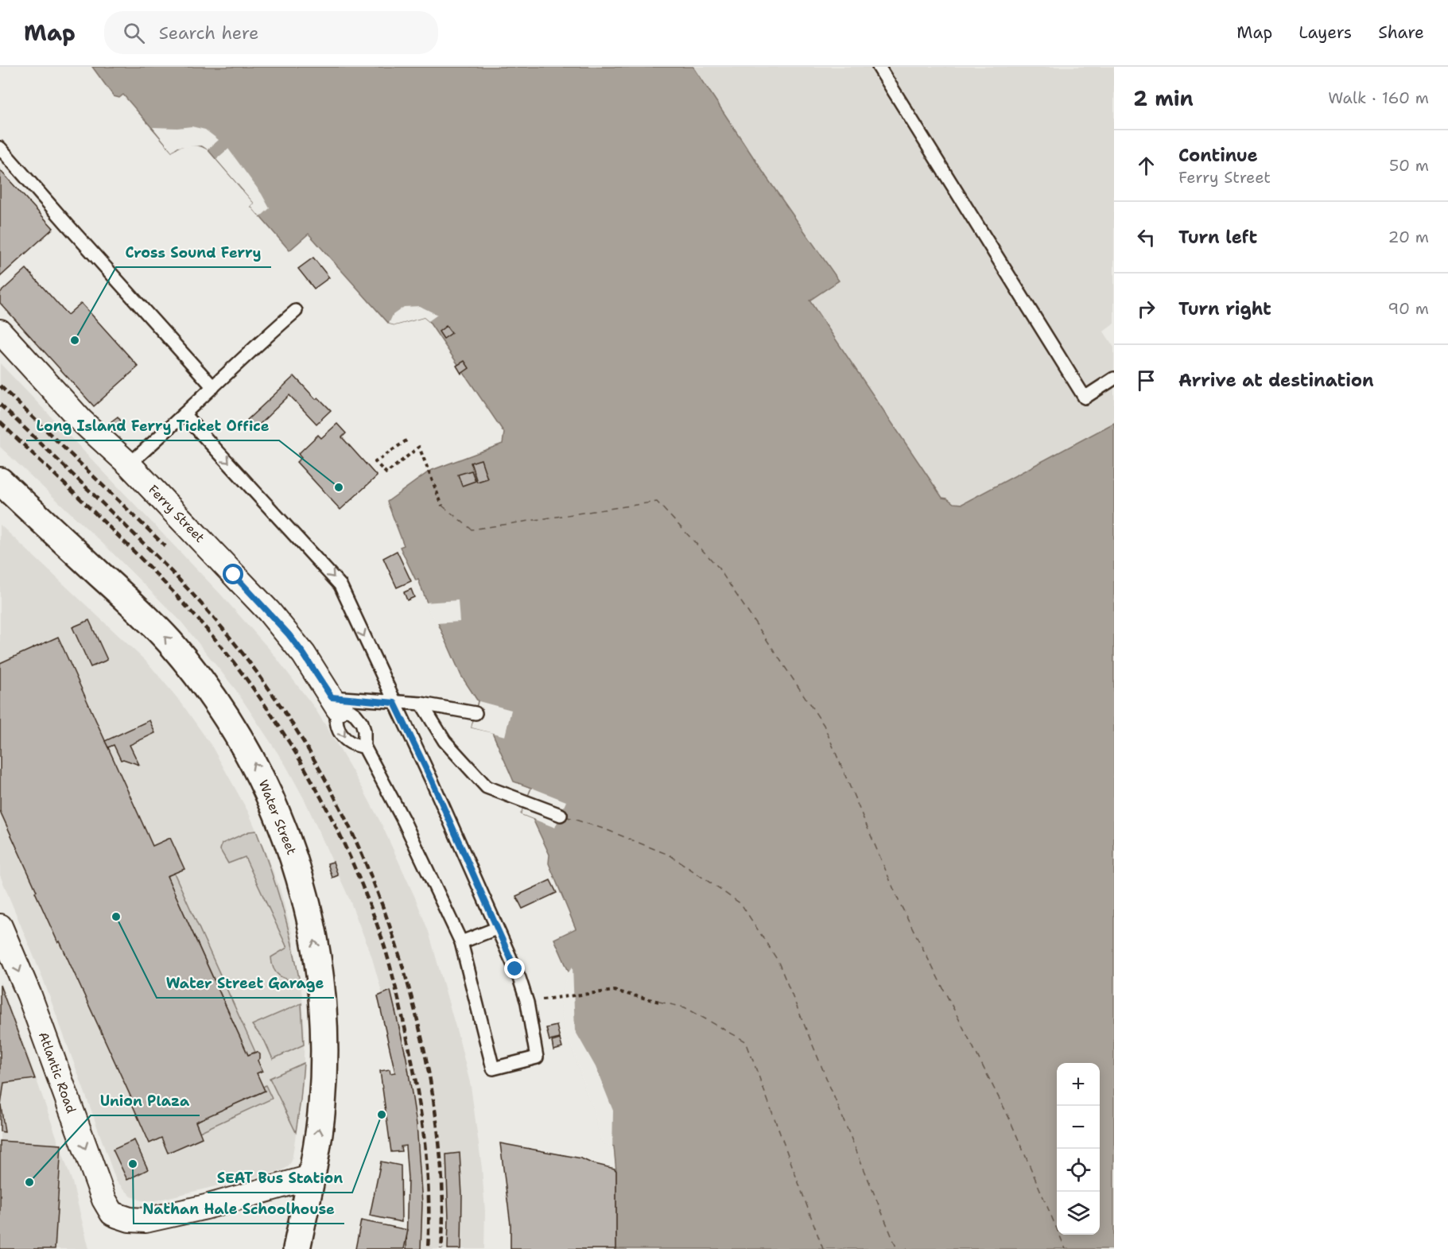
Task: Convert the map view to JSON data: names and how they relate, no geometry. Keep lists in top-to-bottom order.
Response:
{
  "streets": {
    "main road": ["Water Street"],
    "street": ["Ferry Street", "Atlantic Road"]
  },
  "crossings": [
    ["Water Street", "Atlantic Road"]
  ],
  "one_way": ["Water Street"],
  "places": [
    "Cross Sound Ferry",
    "Long Island Ferry Ticket Office",
    "Water Street Garage",
    "SEAT Bus Station",
    "Nathan Hale Schoolhouse",
    "Union Plaza"
  ],
  "page": {
    "header": "Map",
    "search": "Search here",
    "nav": ["Map", "Layers", "Share"],
    "heading": ["2 min", "Walk · 160 m"],
    "list": [
      ["Continue", "Ferry Street", "50 m"],
      ["Turn left", "20 m"],
      ["Turn right", "90 m"],
      "Arrive at destination"
    ],
    "map_buttons": ["+", "−"]
  }
}
